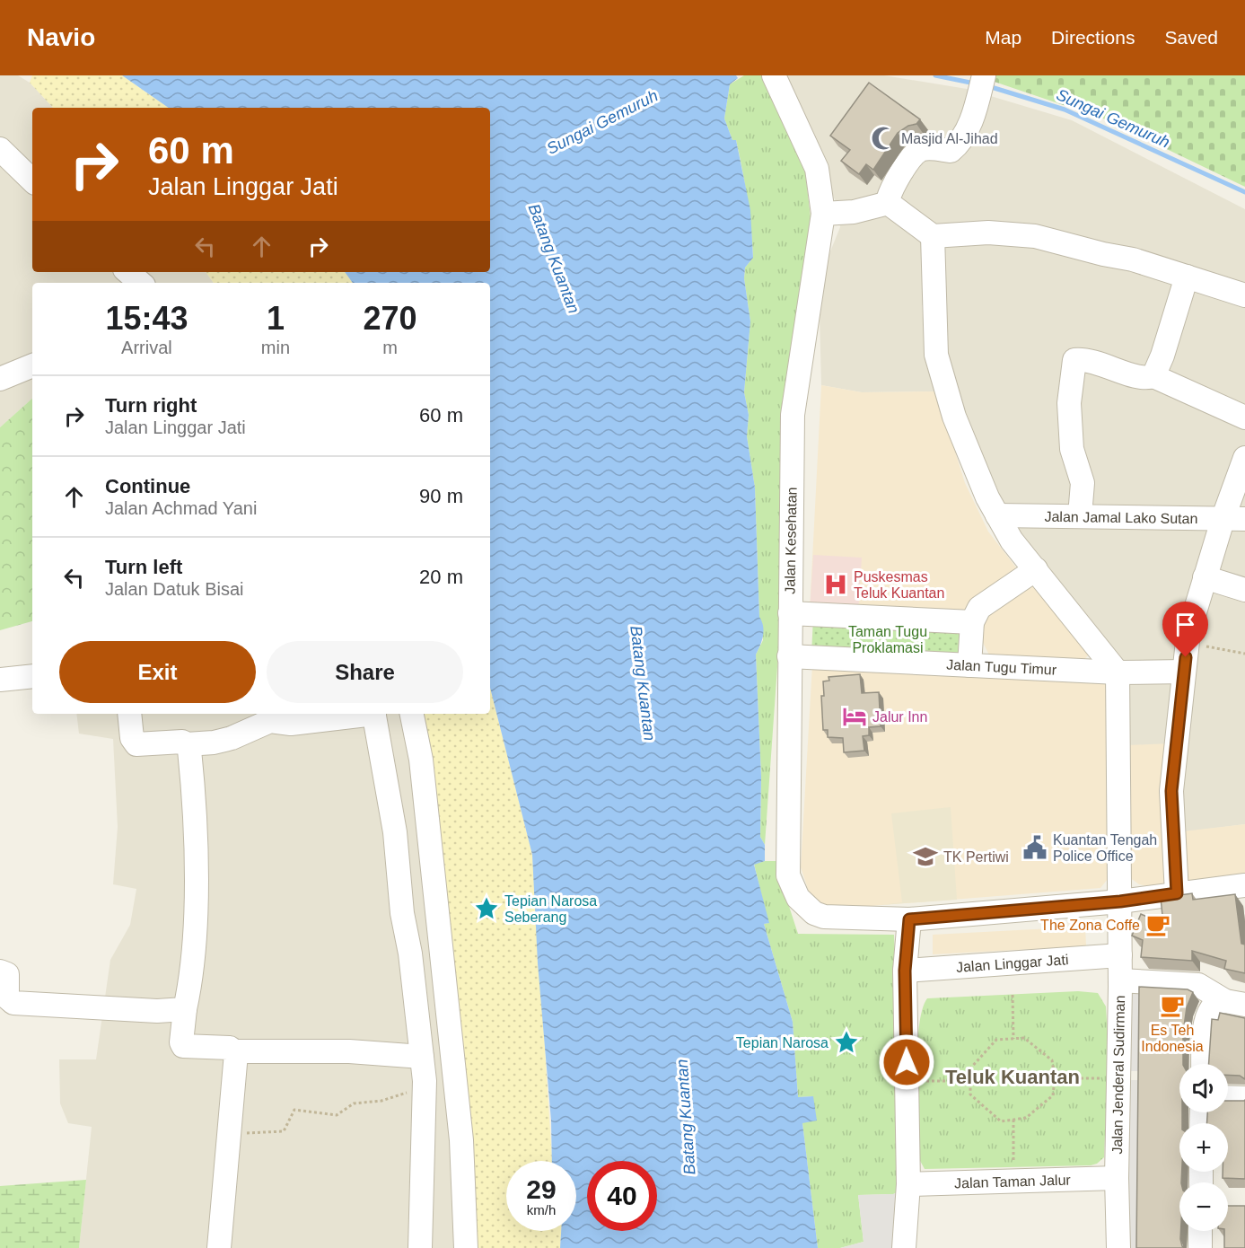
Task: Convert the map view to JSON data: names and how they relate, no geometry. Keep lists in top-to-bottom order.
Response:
{
  "streets": {
    "street": [
      "Jalan Jamal Lako Sutan",
      "Jalan Kesehatan",
      "Jalan Tugu Timur",
      "Jalan Linggar Jati",
      "Jalan Jenderal Sudirman",
      "Jalan Taman Jalur"
    ]
  },
  "crossings": [
    ["Jalan Kesehatan", "Jalan Tugu Timur"],
    ["Jalan Tugu Timur", "Jalan Jenderal Sudirman"],
    ["Jalan Linggar Jati", "Jalan Jenderal Sudirman"],
    ["Jalan Jenderal Sudirman", "Jalan Taman Jalur"]
  ],
  "districts": ["Teluk Kuantan"],
  "water": ["Sungai Gemuruh", "Batang Kuantan"],
  "parks": ["Taman Tugu Proklamasi"],
  "places": {
    "mosque": ["Masjid Al-Jihad"],
    "hospital": ["Puskesmas Teluk Kuantan"],
    "hotel": ["Jalur Inn"],
    "public building": ["Kuantan Tengah Police Office"],
    "school or university": ["TK Pertiwi"],
    "place": ["Tepian Narosa Seberang", "Tepian Narosa"],
    "cafe": ["The Zona Coffe", "Es Teh Indonesia"]
  },
  "page": {
    "header": "Navio",
    "nav": ["Map", "Directions", "Saved"],
    "turn": ["60 m", "Jalan Linggar Jati"],
    "eta": [
      "15:43",
      "Arrival",
      "1",
      "min",
      "270",
      "m"
    ],
    "list": [
      {
        "name": "Turn right",
        "note": "Jalan Linggar Jati",
        "value": "60 m"
      },
      {
        "name": "Continue",
        "note": "Jalan Achmad Yani",
        "value": "90 m"
      },
      {
        "name": "Turn left",
        "note": "Jalan Datuk Bisai",
        "value": "20 m"
      }
    ],
    "buttons": ["Exit", "Share"],
    "map_buttons": ["+", "−"],
    "speed": "29 km/h",
    "limit": "40"
  }
}
